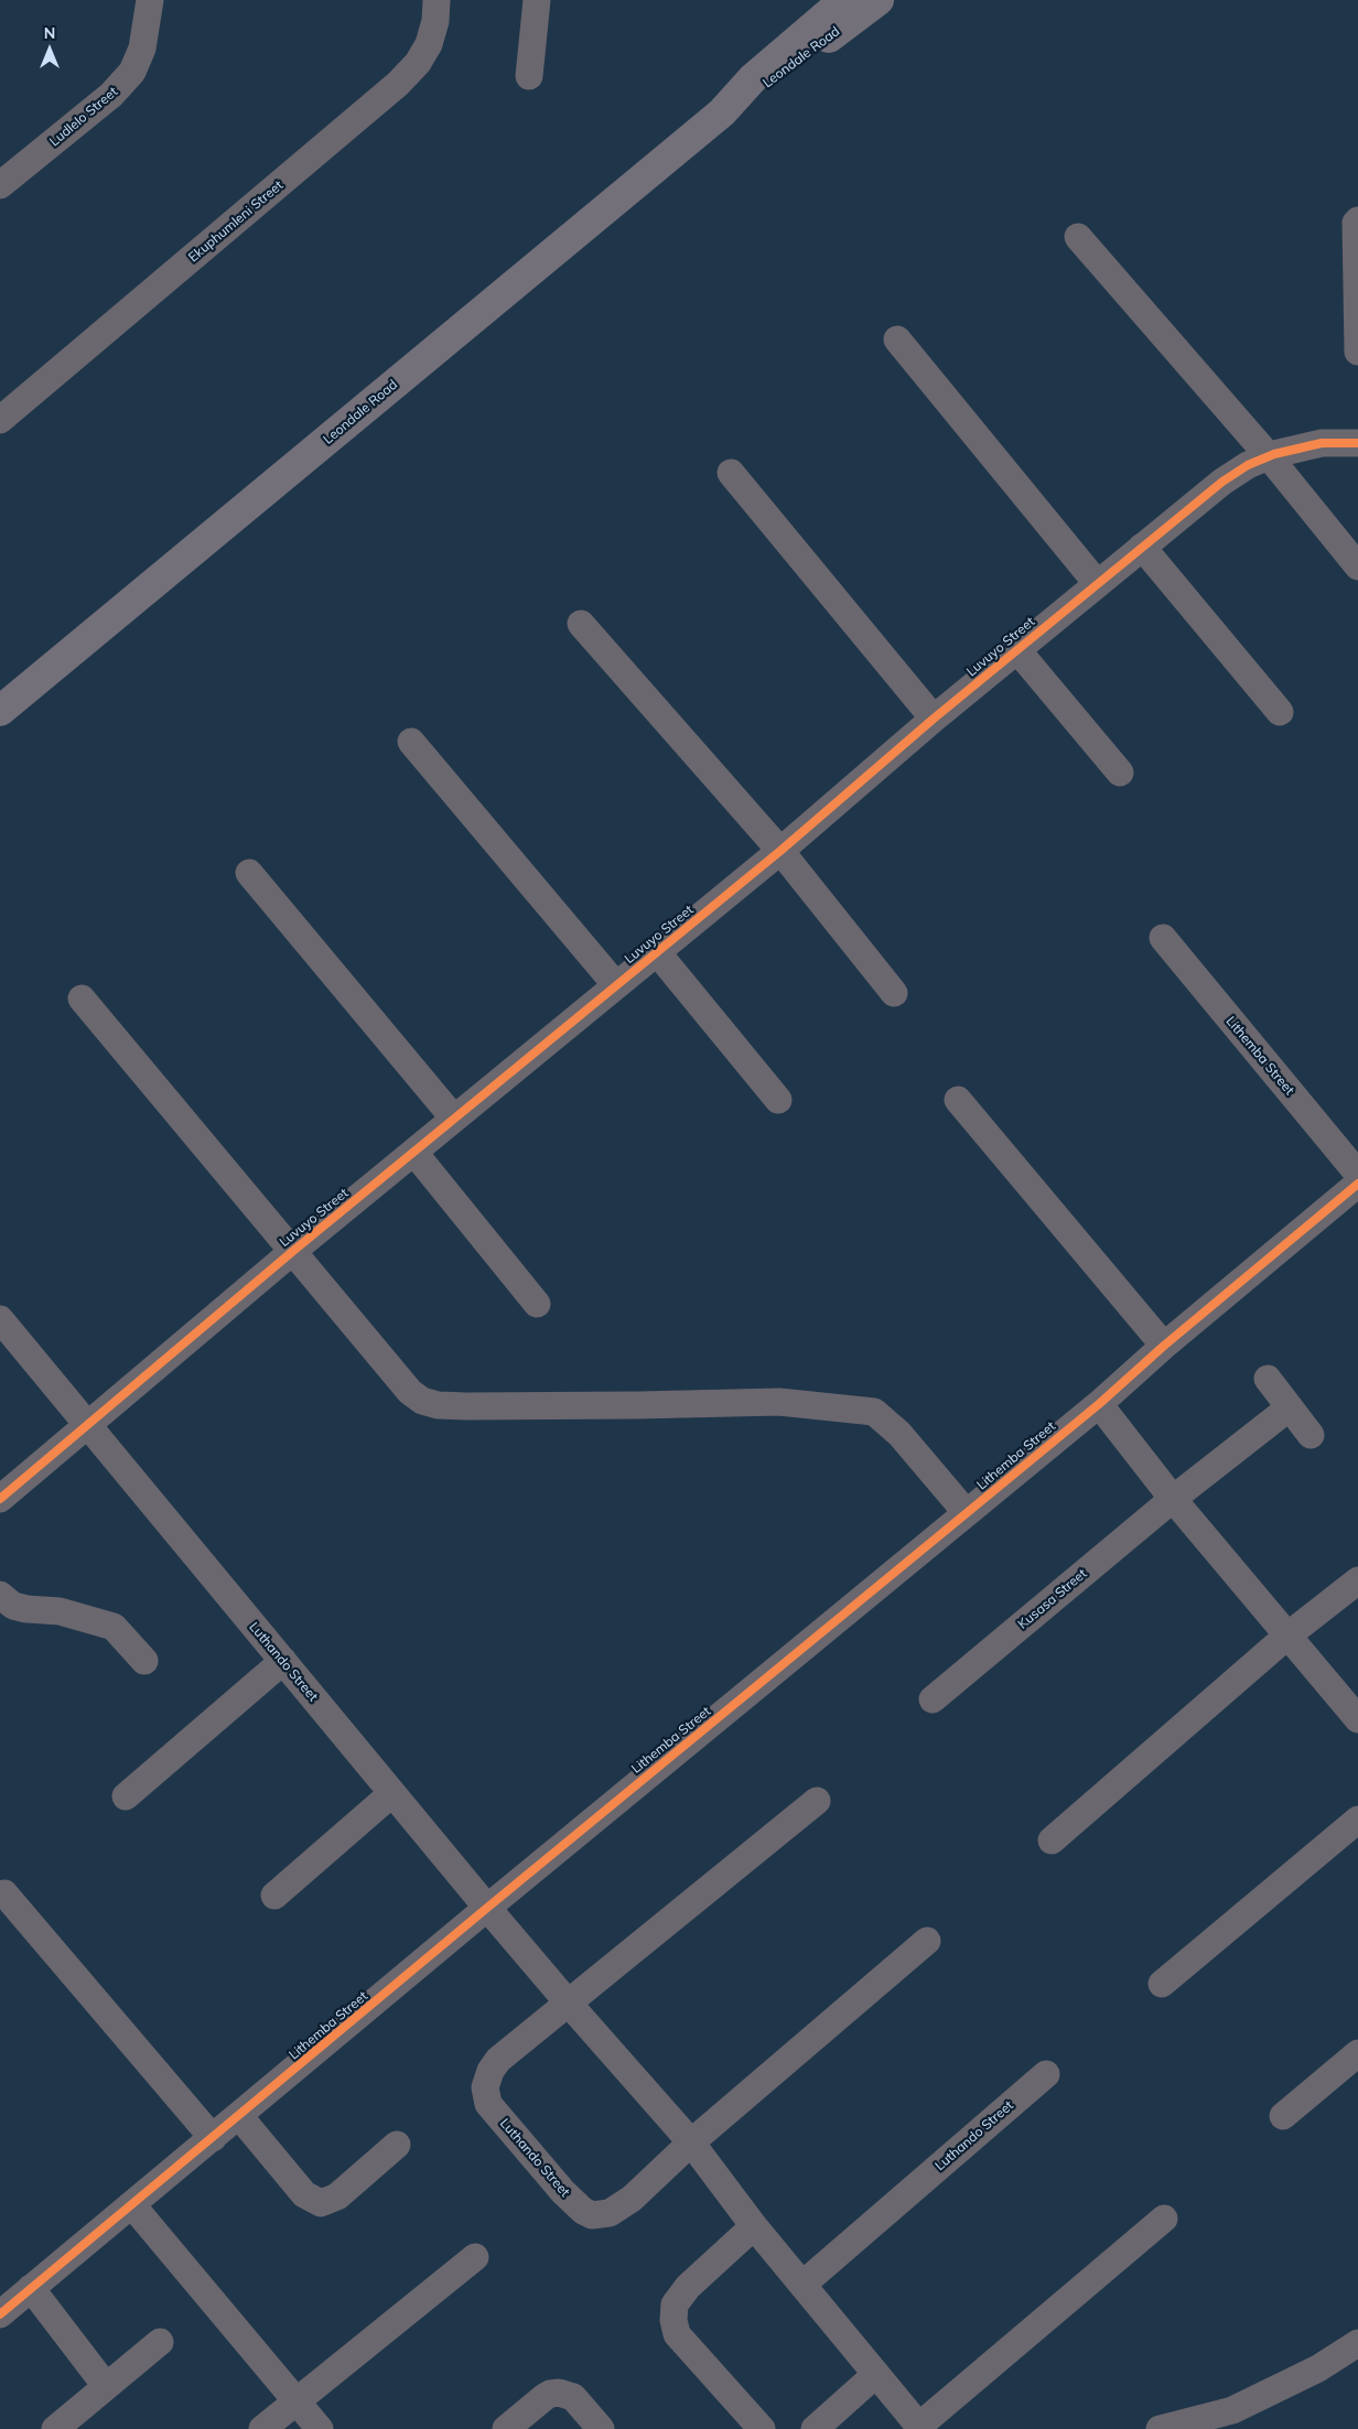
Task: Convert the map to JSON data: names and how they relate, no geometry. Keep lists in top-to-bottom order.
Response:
{
  "streets": {
    "main road": ["Leondale Road"],
    "street": [
      "Ludlelo Street",
      "Ekuphumleni Street",
      "Luvuyo Street",
      "Lithemba Street",
      "Kusasa Street",
      "Luthando Street"
    ]
  },
  "crossings": [
    ["Luvuyo Street", "Lithemba Street"],
    ["Luvuyo Street", "Luthando Street"],
    ["Lithemba Street", "Luthando Street"]
  ],
  "north": "top"
}
